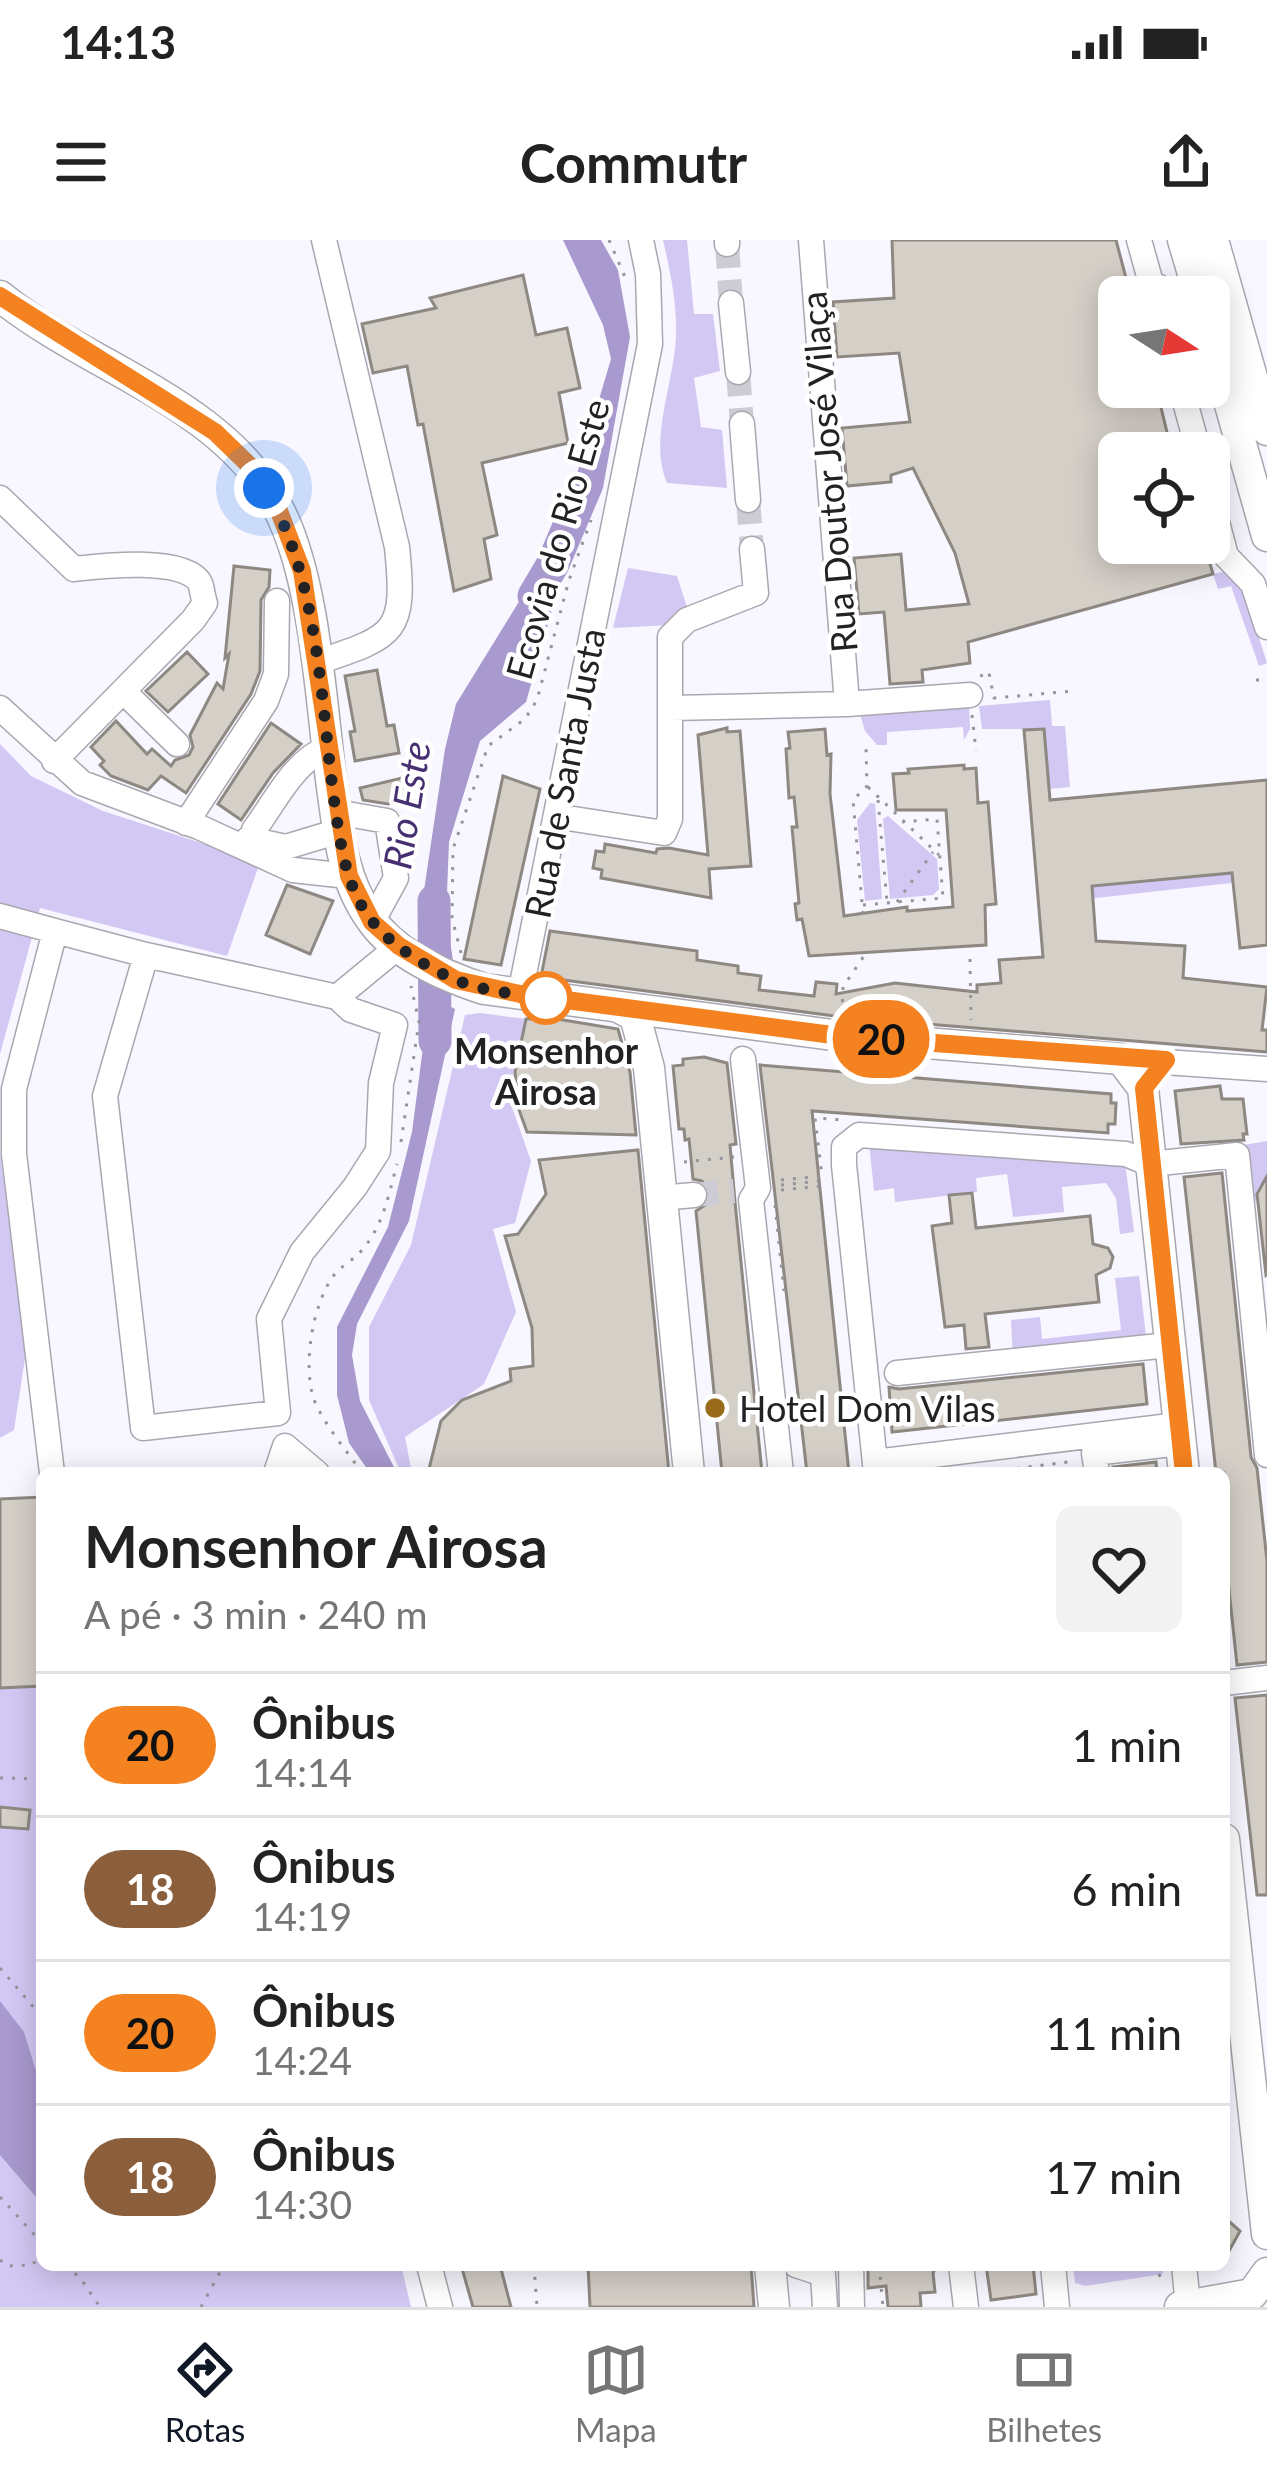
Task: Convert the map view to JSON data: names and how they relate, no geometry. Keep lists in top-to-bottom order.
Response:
{
  "streets": {
    "street": ["Rua Doutor José Vilaça", "Rua de Santa Justa"],
    "path": ["Ecovia do Rio Este"]
  },
  "water": ["Rio Este"],
  "places": ["Monsenhor Airosa", "Hotel Dom Vilas"],
  "lines": ["bus line 20"],
  "north": "right",
  "page": {
    "status": "14:13",
    "header": "Commutr",
    "on_map": "20",
    "heading": ["Monsenhor Airosa", "A pé · 3 min · 240 m"],
    "list": [
      {
        "mark": "20",
        "name": "Ônibus",
        "note": "14:14",
        "value": "1 min"
      },
      {
        "mark": "18",
        "name": "Ônibus",
        "note": "14:19",
        "value": "6 min"
      },
      {
        "mark": "20",
        "name": "Ônibus",
        "note": "14:24",
        "value": "11 min"
      },
      {
        "mark": "18",
        "name": "Ônibus",
        "note": "14:30",
        "value": "17 min"
      }
    ],
    "tabs": ["Rotas", "Mapa", "Bilhetes"]
  }
}
